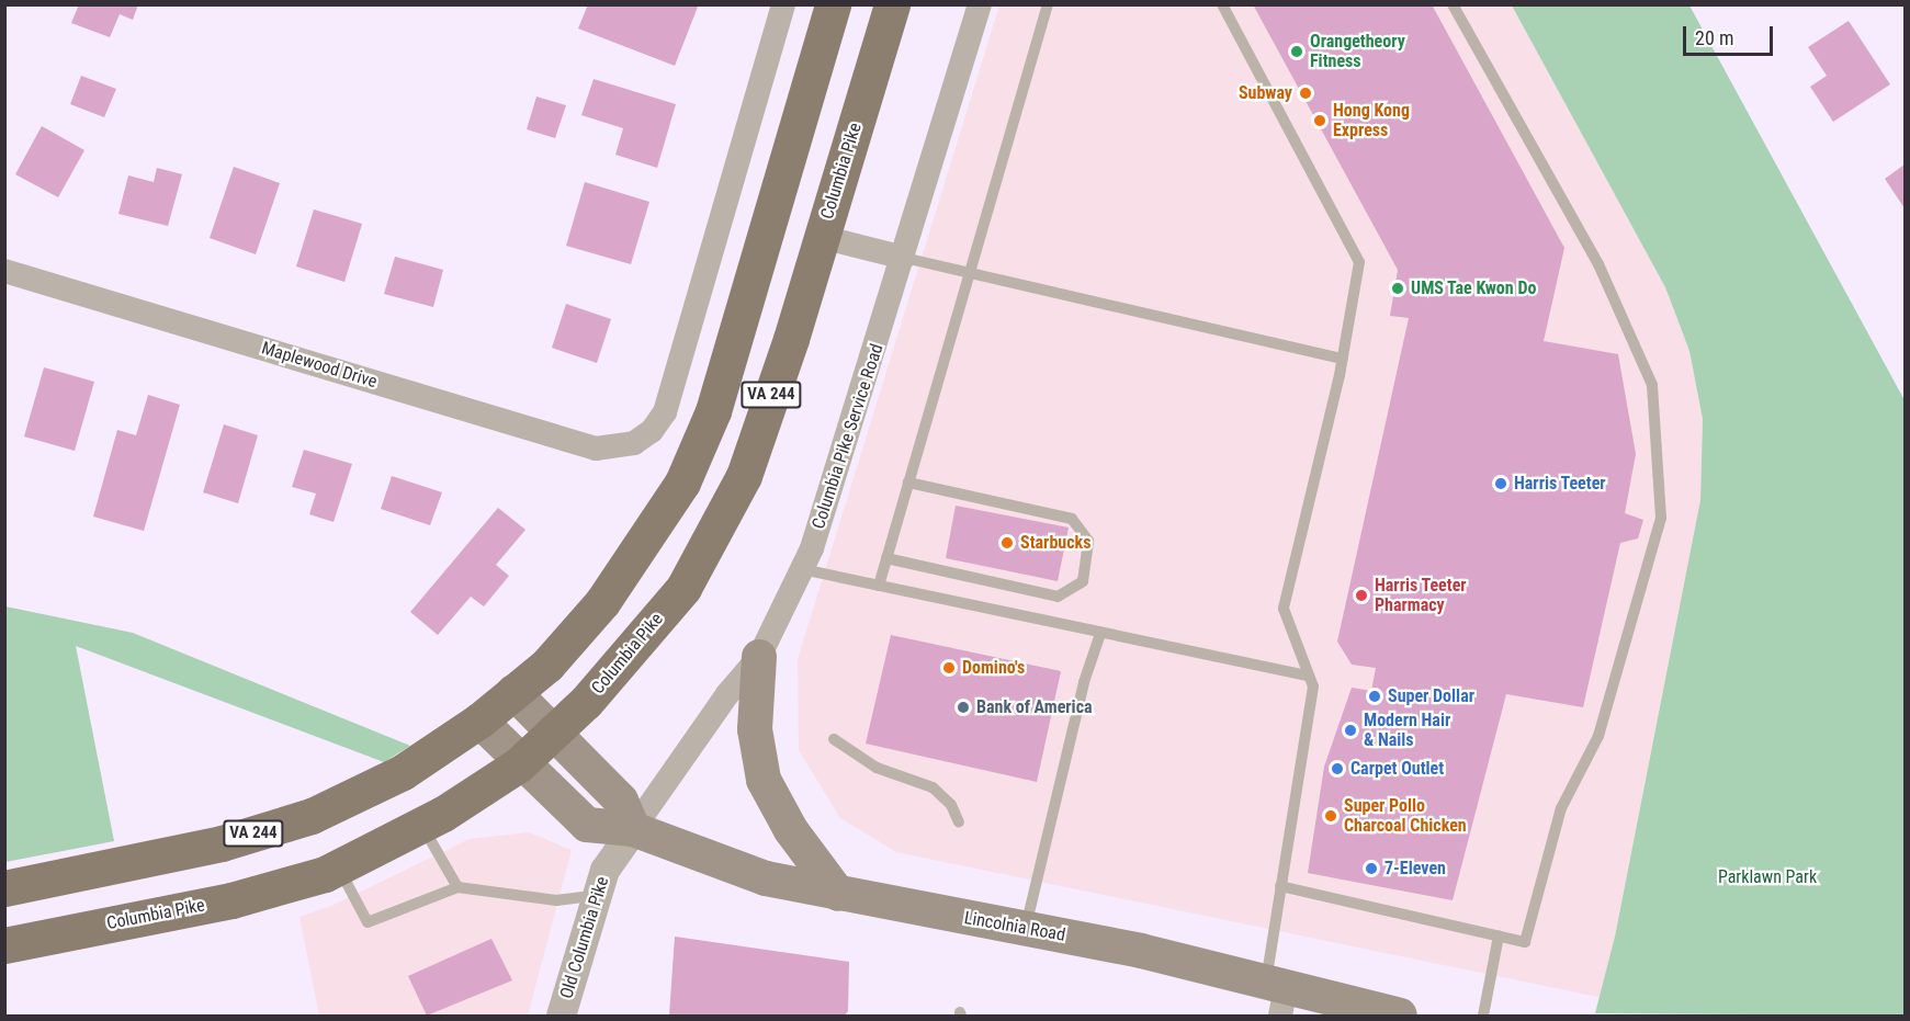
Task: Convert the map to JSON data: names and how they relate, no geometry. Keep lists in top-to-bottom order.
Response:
{
  "streets": {
    "main road": ["Columbia Pike", "VA 244", "Lincolnia Road"],
    "street": ["Maplewood Drive", "Columbia Pike Service Road", "Old Columbia Pike"]
  },
  "crossings": [
    ["Columbia Pike", "Lincolnia Road"],
    ["VA 244", "Lincolnia Road"],
    ["Columbia Pike Service Road", "Lincolnia Road"],
    ["Columbia Pike Service Road", "Old Columbia Pike"],
    ["Lincolnia Road", "Old Columbia Pike"]
  ],
  "parks": ["Parklawn Park"],
  "places": [
    "Orangetheory Fitness",
    "Subway",
    "Hong Kong Express",
    "UMS Tae Kwon Do",
    "Harris Teeter",
    "Starbucks",
    "Harris Teeter Pharmacy",
    "Domino's",
    "Super Dollar",
    "Bank of America",
    "Modern Hair & Nails",
    "Carpet Outlet",
    "Super Pollo Charcoal Chicken",
    "7-Eleven"
  ],
  "scale_bar": "20 m"
}
